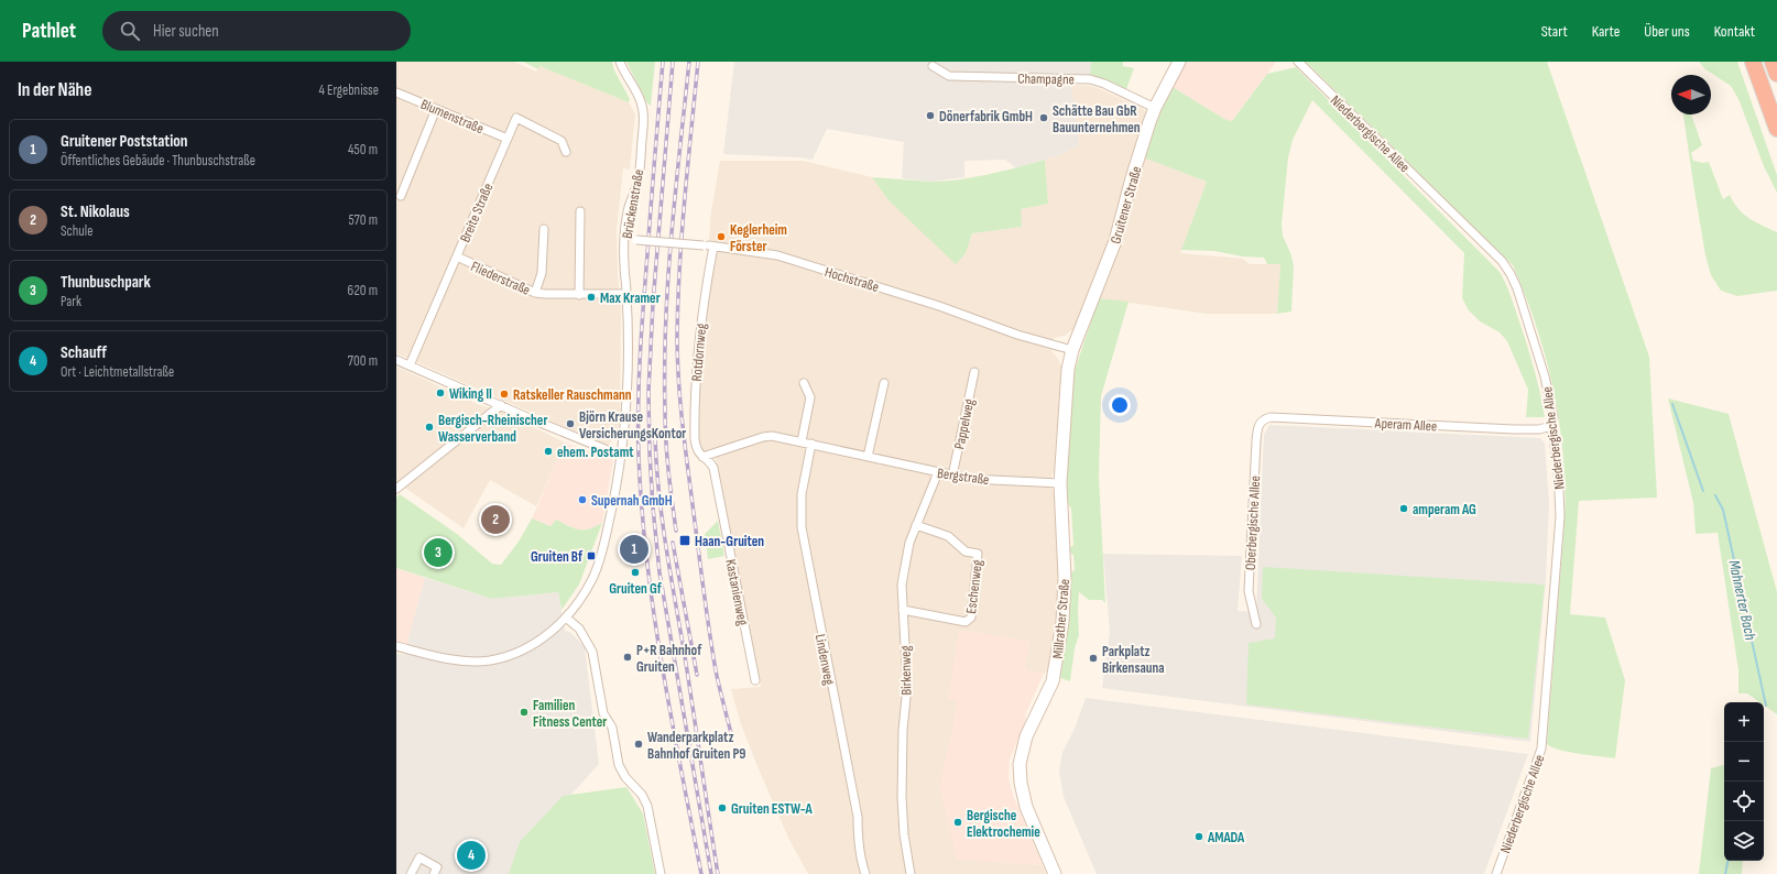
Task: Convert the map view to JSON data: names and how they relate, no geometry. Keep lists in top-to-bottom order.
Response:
{
  "streets": {
    "main road": ["Gruitener Straße", "Millrather Straße"],
    "street": [
      "Champagne",
      "Blumenstraße",
      "Niederbergische Allee",
      "Brückenstraße",
      "Breite Straße",
      "Fliederstraße",
      "Hochstraße",
      "Rotdornweg",
      "Pappelweg",
      "Aperam Allee",
      "Bergstraße",
      "Oberbergische Allee",
      "Eschenweg",
      "Kastanienweg",
      "Lindenweg",
      "Birkenweg"
    ]
  },
  "crossings": [
    ["Champagne", "Gruitener Straße"],
    ["Blumenstraße", "Breite Straße"],
    ["Niederbergische Allee", "Aperam Allee"],
    ["Brückenstraße", "Fliederstraße"],
    ["Brückenstraße", "Hochstraße"],
    ["Gruitener Straße", "Hochstraße"],
    ["Gruitener Straße", "Millrather Straße"],
    ["Breite Straße", "Fliederstraße"],
    ["Hochstraße", "Rotdornweg"],
    ["Hochstraße", "Millrather Straße"],
    ["Rotdornweg", "Bergstraße"],
    ["Rotdornweg", "Kastanienweg"],
    ["Pappelweg", "Bergstraße"],
    ["Aperam Allee", "Oberbergische Allee"],
    ["Bergstraße", "Kastanienweg"],
    ["Bergstraße", "Millrather Straße"],
    ["Bergstraße", "Lindenweg"],
    ["Bergstraße", "Birkenweg"],
    ["Eschenweg", "Birkenweg"]
  ],
  "water": ["Mahnerter Bach"],
  "places": {
    "other": [
      "Dönerfabrik GmbH",
      "Schätte Bau GbR Bauunternehmen",
      "Keglerheim Förster",
      "Max Kramer",
      "Wiking II",
      "Ratskeller Rauschmann",
      "Björn Krause VersicherungsKontor",
      "Bergisch-Rheinischer Wasserverband",
      "ehem. Postamt",
      "Supernah GmbH",
      "amperam AG",
      "Gruiten Gf",
      "P+R Bahnhof Gruiten",
      "Parkplatz Birkensauna",
      "Familien Fitness Center",
      "Wanderparkplatz Bahnhof Gruiten P9",
      "Gruiten ESTW-A",
      "Bergische Elektrochemie",
      "AMADA"
    ],
    "transit": ["Haan-Gruiten", "Gruiten Bf"]
  },
  "north": "left",
  "page": {
    "header": "Pathlet",
    "search": "Hier suchen",
    "nav": [
      "Start",
      "Karte",
      "Über uns",
      "Kontakt"
    ],
    "heading": ["In der Nähe", "4 Ergebnisse"],
    "list": [
      {
        "mark": "1",
        "name": "Gruitener Poststation",
        "note": "Öffentliches Gebäude · Thunbuschstraße",
        "value": "450 m"
      },
      {
        "mark": "2",
        "name": "St. Nikolaus",
        "note": "Schule",
        "value": "570 m"
      },
      {
        "mark": "3",
        "name": "Thunbuschpark",
        "note": "Park",
        "value": "620 m"
      },
      {
        "mark": "4",
        "name": "Schauff",
        "note": "Ort · Leichtmetallstraße",
        "value": "700 m"
      }
    ],
    "pins": [
      "2",
      "1",
      "3",
      "4"
    ],
    "map_buttons": ["+", "−"]
  }
}
